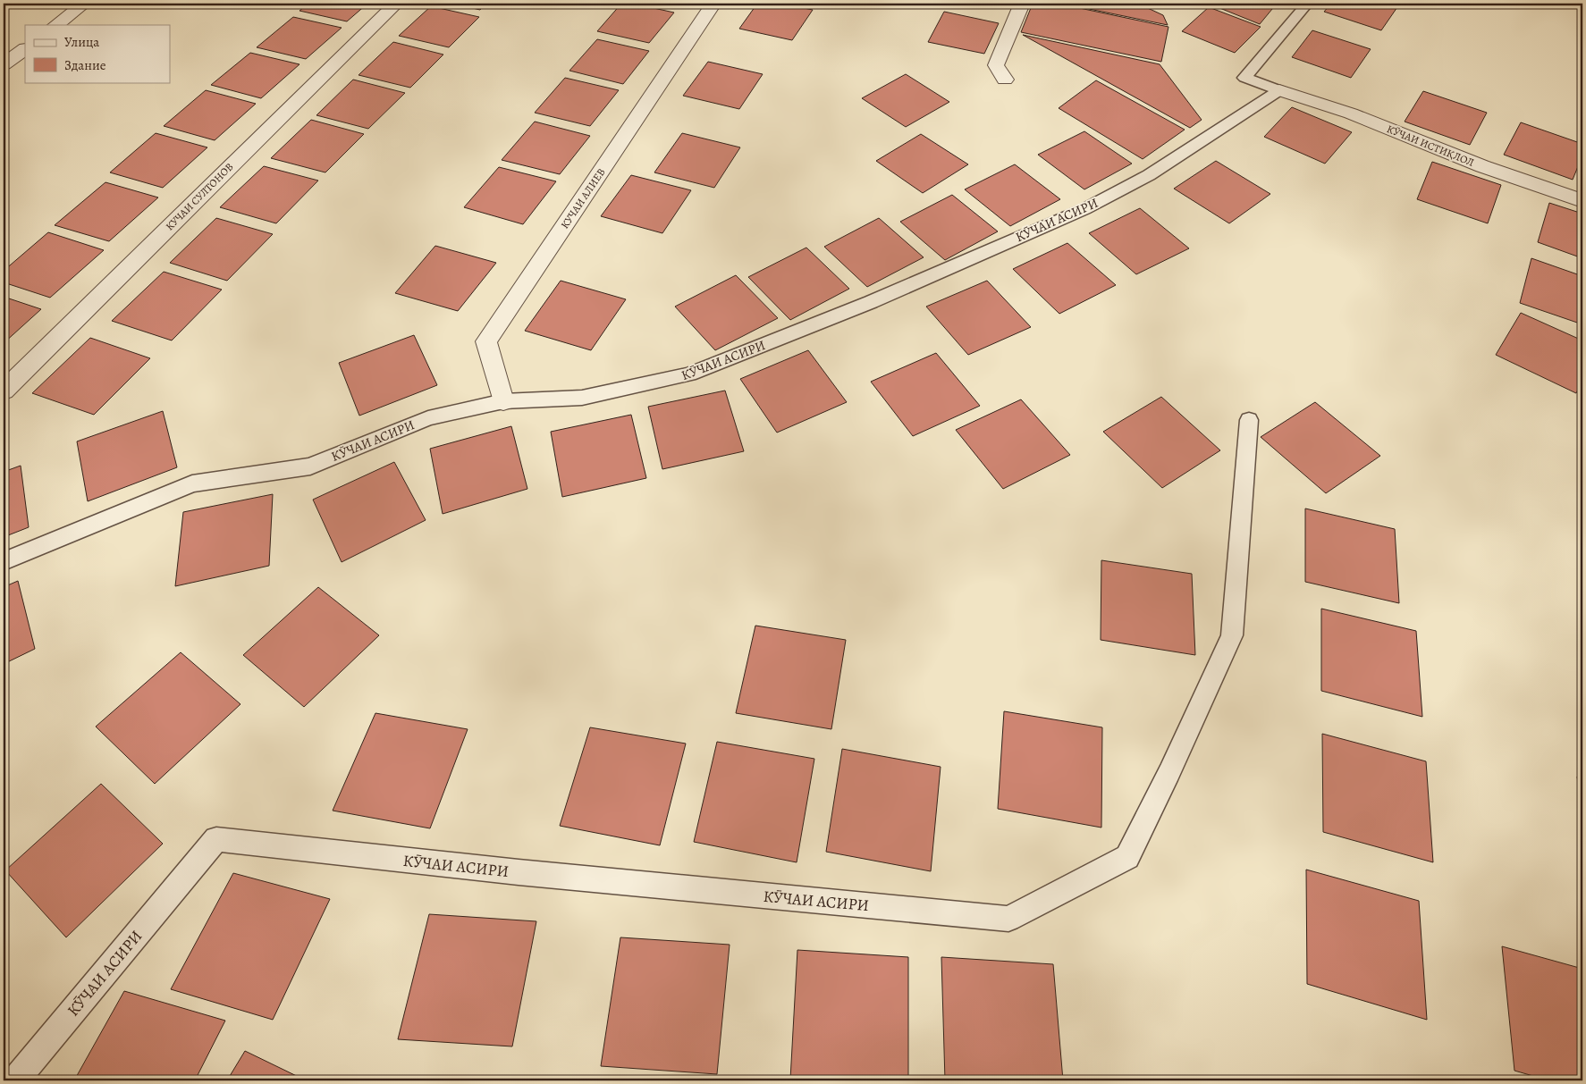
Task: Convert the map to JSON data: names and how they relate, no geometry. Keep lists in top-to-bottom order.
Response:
{
  "streets": {
    "street": ["КӮЧАИ ИСТИҚЛОЛ", "КУЧАИ СУЛТОНОВ", "КУЧАИ АЛИЕВ"],
    "lane": ["КӮЧАИ АСИРИ"]
  },
  "crossings": [
    ["КӮЧАИ ИСТИҚЛОЛ", "КӮЧАИ АСИРИ"],
    ["КУЧАИ АЛИЕВ", "КӮЧАИ АСИРИ"]
  ],
  "legend": ["Улица", "Здание"]
}
